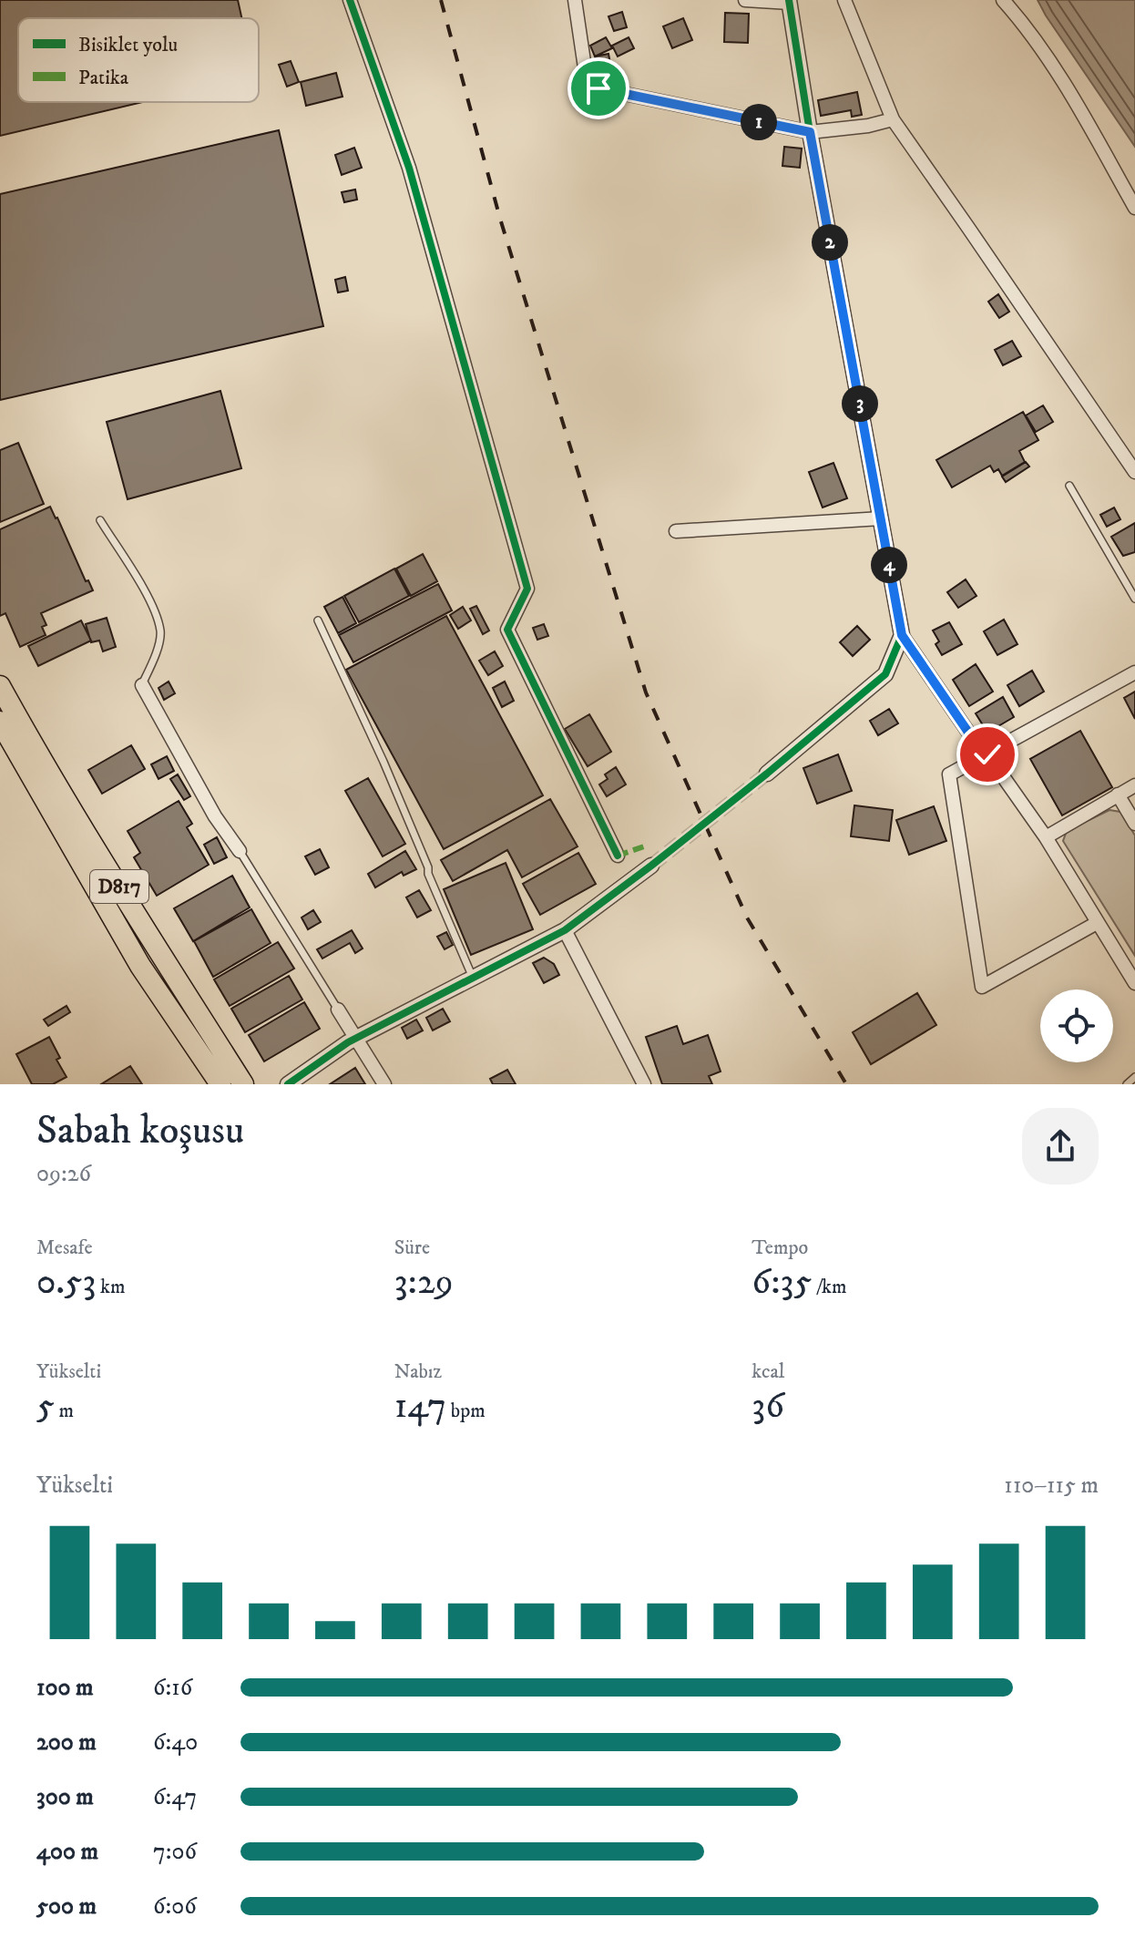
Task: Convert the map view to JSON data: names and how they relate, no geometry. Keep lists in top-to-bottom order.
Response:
{
  "streets": {
    "highway": ["D817"]
  },
  "legend": ["Bisiklet yolu", "Patika"],
  "page": {
    "pins": [
      "1",
      "2",
      "3",
      "4"
    ],
    "heading": ["Sabah koşusu", "09:26"],
    "stats": [
      ["Mesafe", "0.53 km"],
      ["Süre", "3:29"],
      ["Tempo", "6:35 /km"],
      ["Yükselti", "5 m"],
      ["Nabız", "147 bpm"],
      ["kcal", "36"]
    ],
    "chart": ["Yükselti", "110–115 m"],
    "list": [
      {
        "name": "100 m",
        "note": "6:16"
      },
      {
        "name": "200 m",
        "note": "6:40"
      },
      {
        "name": "300 m",
        "note": "6:47"
      },
      {
        "name": "400 m",
        "note": "7:06"
      },
      {
        "name": "500 m",
        "note": "6:06"
      }
    ]
  }
}
